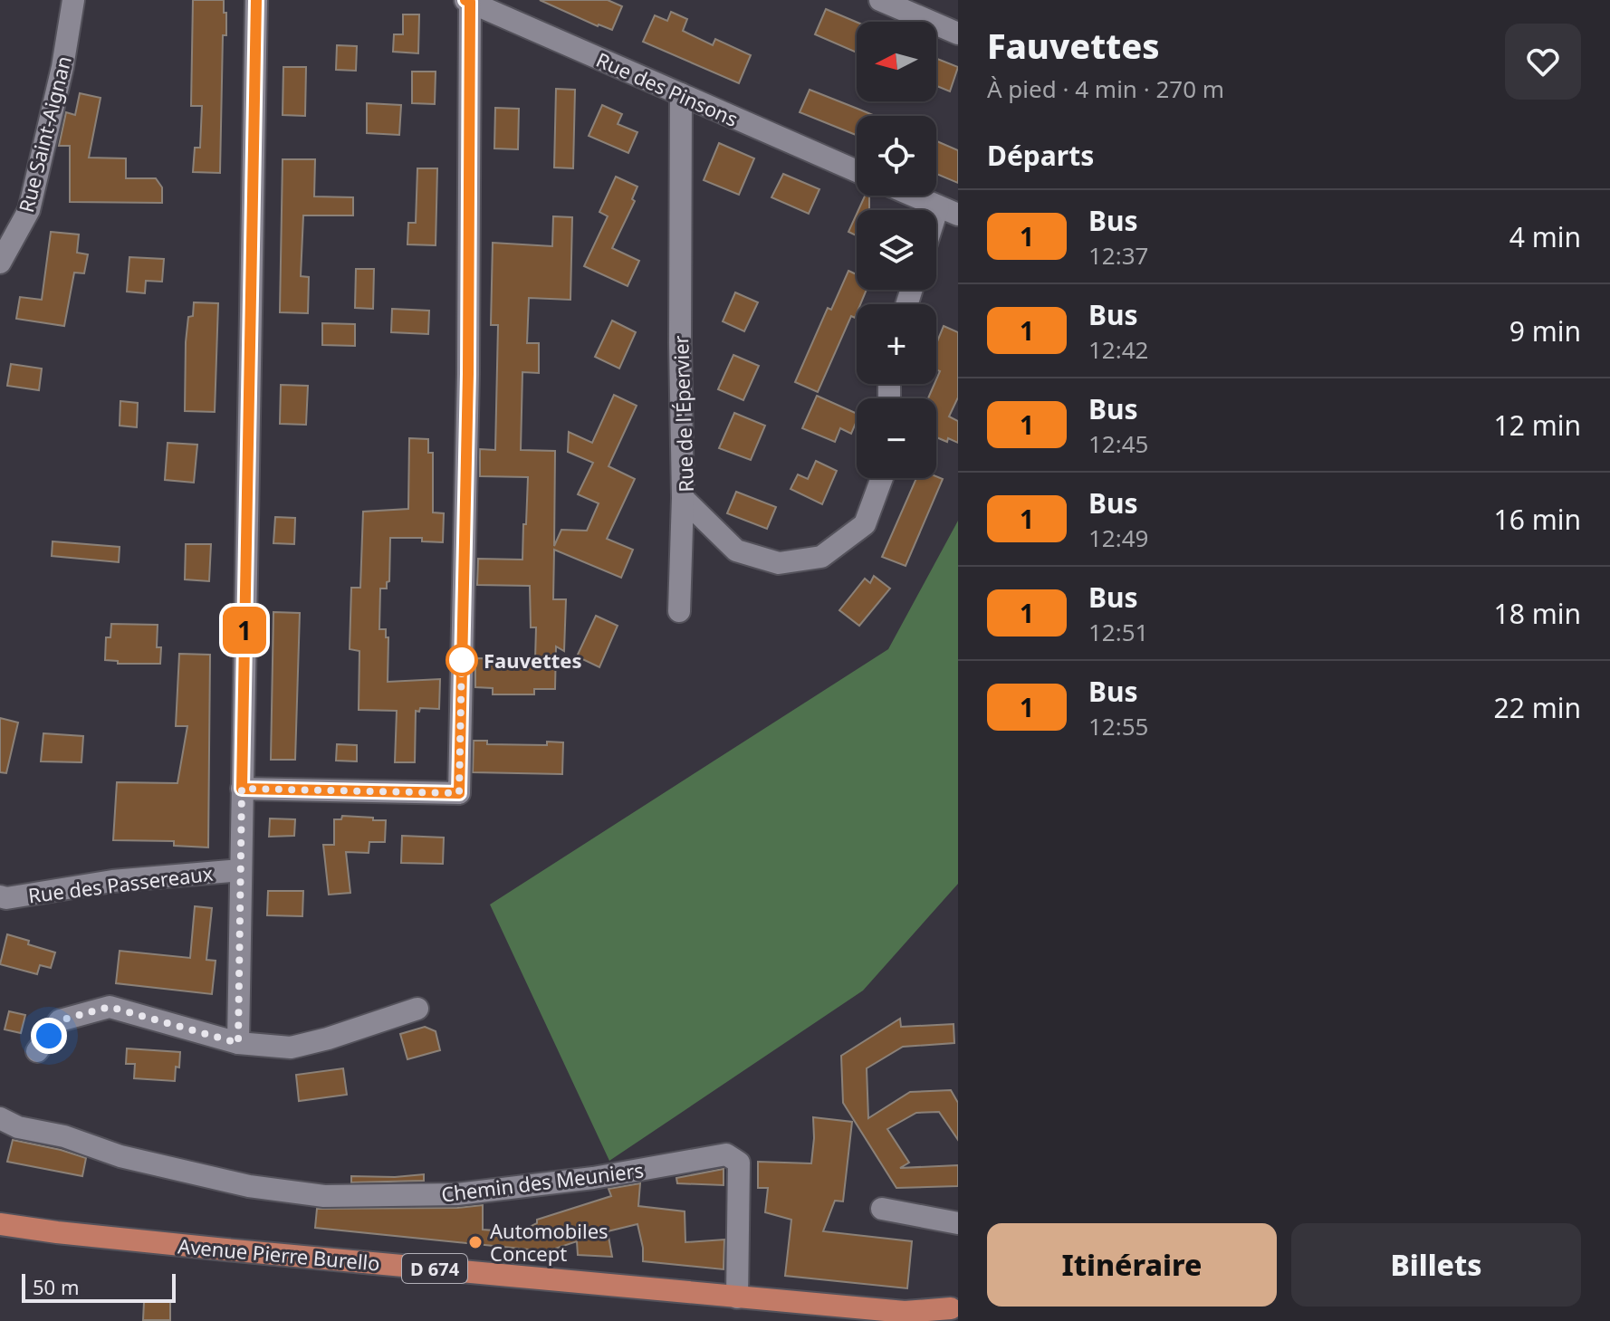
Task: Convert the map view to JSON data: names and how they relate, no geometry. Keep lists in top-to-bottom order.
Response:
{
  "streets": {
    "main road": ["Avenue Pierre Burello", "D 674"],
    "street": [
      "Rue des Pinsons",
      "Rue Saint-Aignan",
      "Rue de l'Épervier",
      "Rue des Passereaux",
      "Chemin des Meuniers"
    ]
  },
  "crossings": [
    ["Rue des Pinsons", "Rue de l'Épervier"],
    ["Chemin des Meuniers", "Avenue Pierre Burello"]
  ],
  "places": ["Fauvettes", "Automobiles Concept"],
  "lines": ["bus line 1"],
  "scale_bar": "50 m",
  "north": "left",
  "page": {
    "on_map": "1",
    "heading": [
      ["Fauvettes", "À pied · 4 min · 270 m"],
      "Départs"
    ],
    "map_buttons": ["+", "−"],
    "list": [
      {
        "mark": "1",
        "name": "Bus",
        "note": "12:37",
        "value": "4 min"
      },
      {
        "mark": "1",
        "name": "Bus",
        "note": "12:42",
        "value": "9 min"
      },
      {
        "mark": "1",
        "name": "Bus",
        "note": "12:45",
        "value": "12 min"
      },
      {
        "mark": "1",
        "name": "Bus",
        "note": "12:49",
        "value": "16 min"
      },
      {
        "mark": "1",
        "name": "Bus",
        "note": "12:51",
        "value": "18 min"
      },
      {
        "mark": "1",
        "name": "Bus",
        "note": "12:55",
        "value": "22 min"
      }
    ],
    "buttons": ["Itinéraire", "Billets"],
    "scale": "50 m"
  }
}
